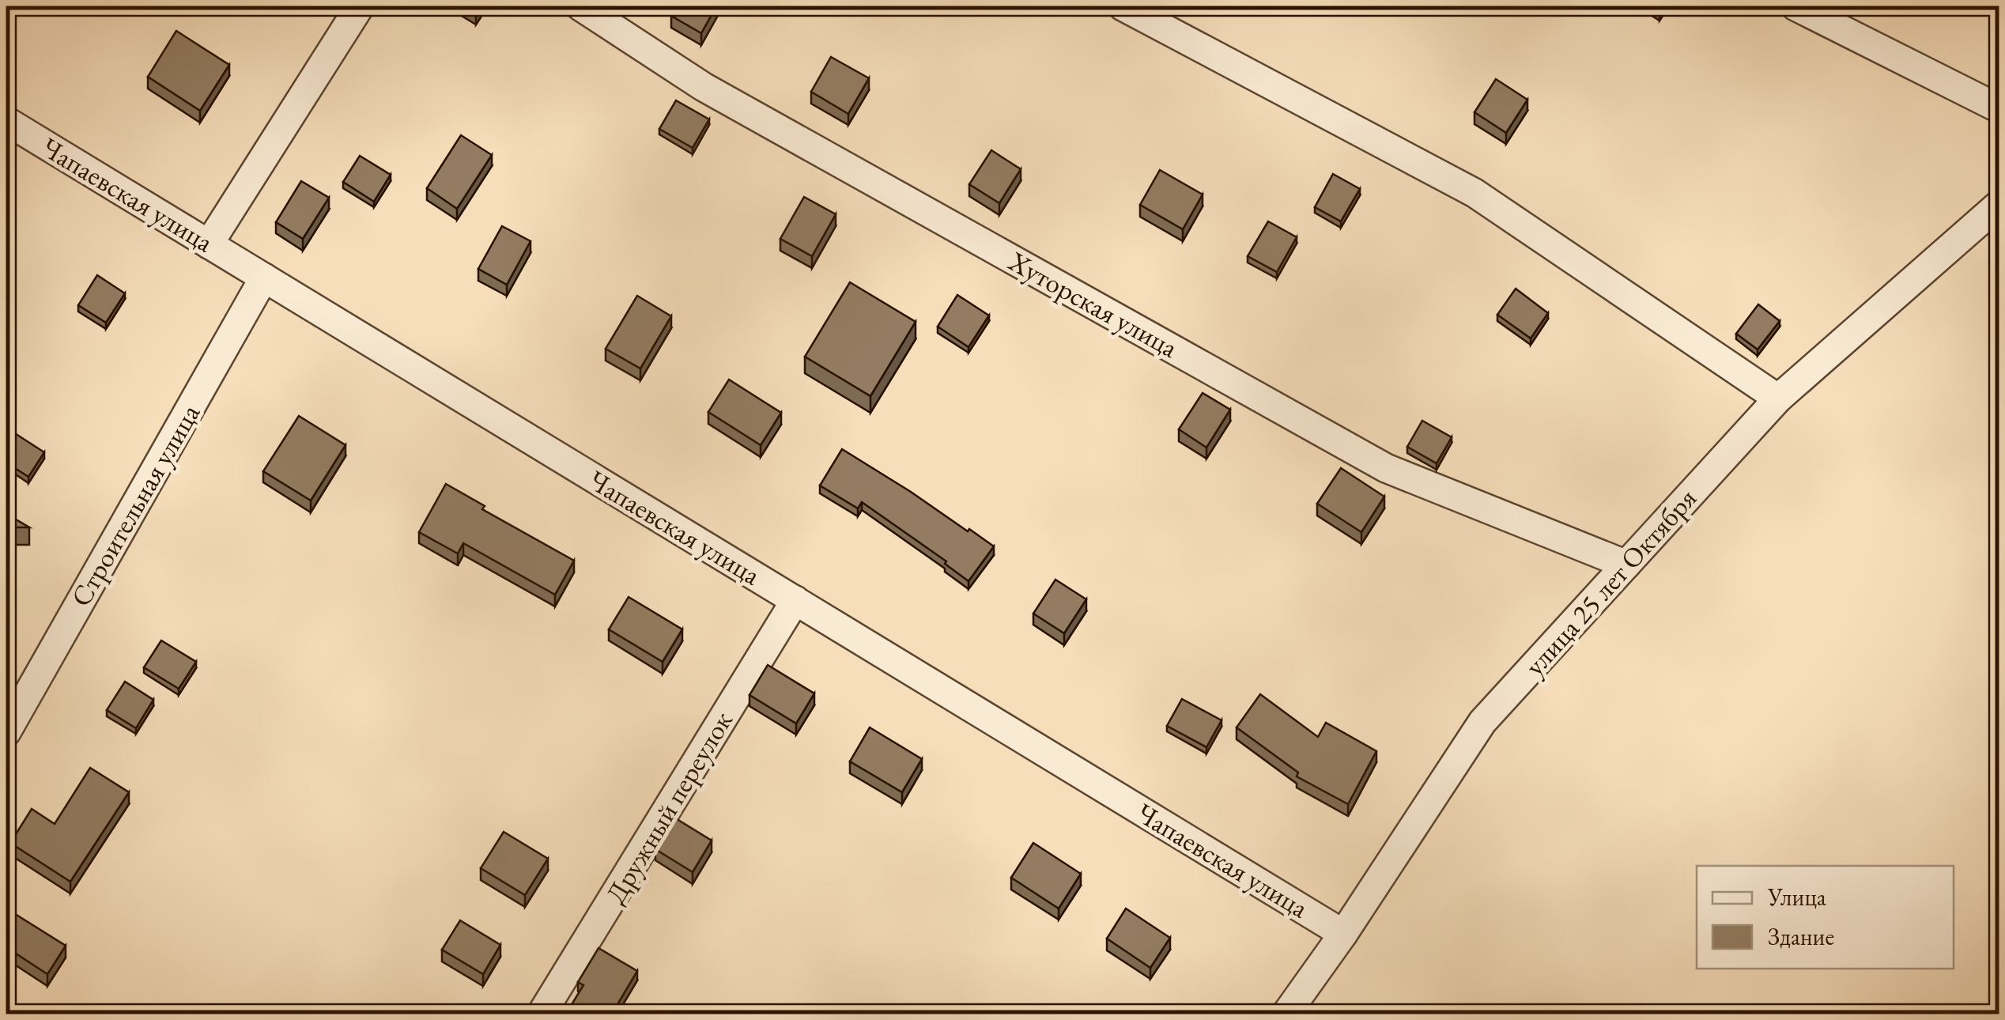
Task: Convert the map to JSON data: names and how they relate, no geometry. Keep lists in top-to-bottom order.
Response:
{
  "streets": {
    "street": [
      "Чапаевская улица",
      "Хуторская улица",
      "Строительная улица",
      "улица 25 лет Октября",
      "Дружный переулок"
    ]
  },
  "crossings": [
    ["Чапаевская улица", "Строительная улица"],
    ["Чапаевская улица", "улица 25 лет Октября"],
    ["Чапаевская улица", "Дружный переулок"],
    ["Хуторская улица", "улица 25 лет Октября"]
  ],
  "legend": ["Улица", "Здание"]
}
